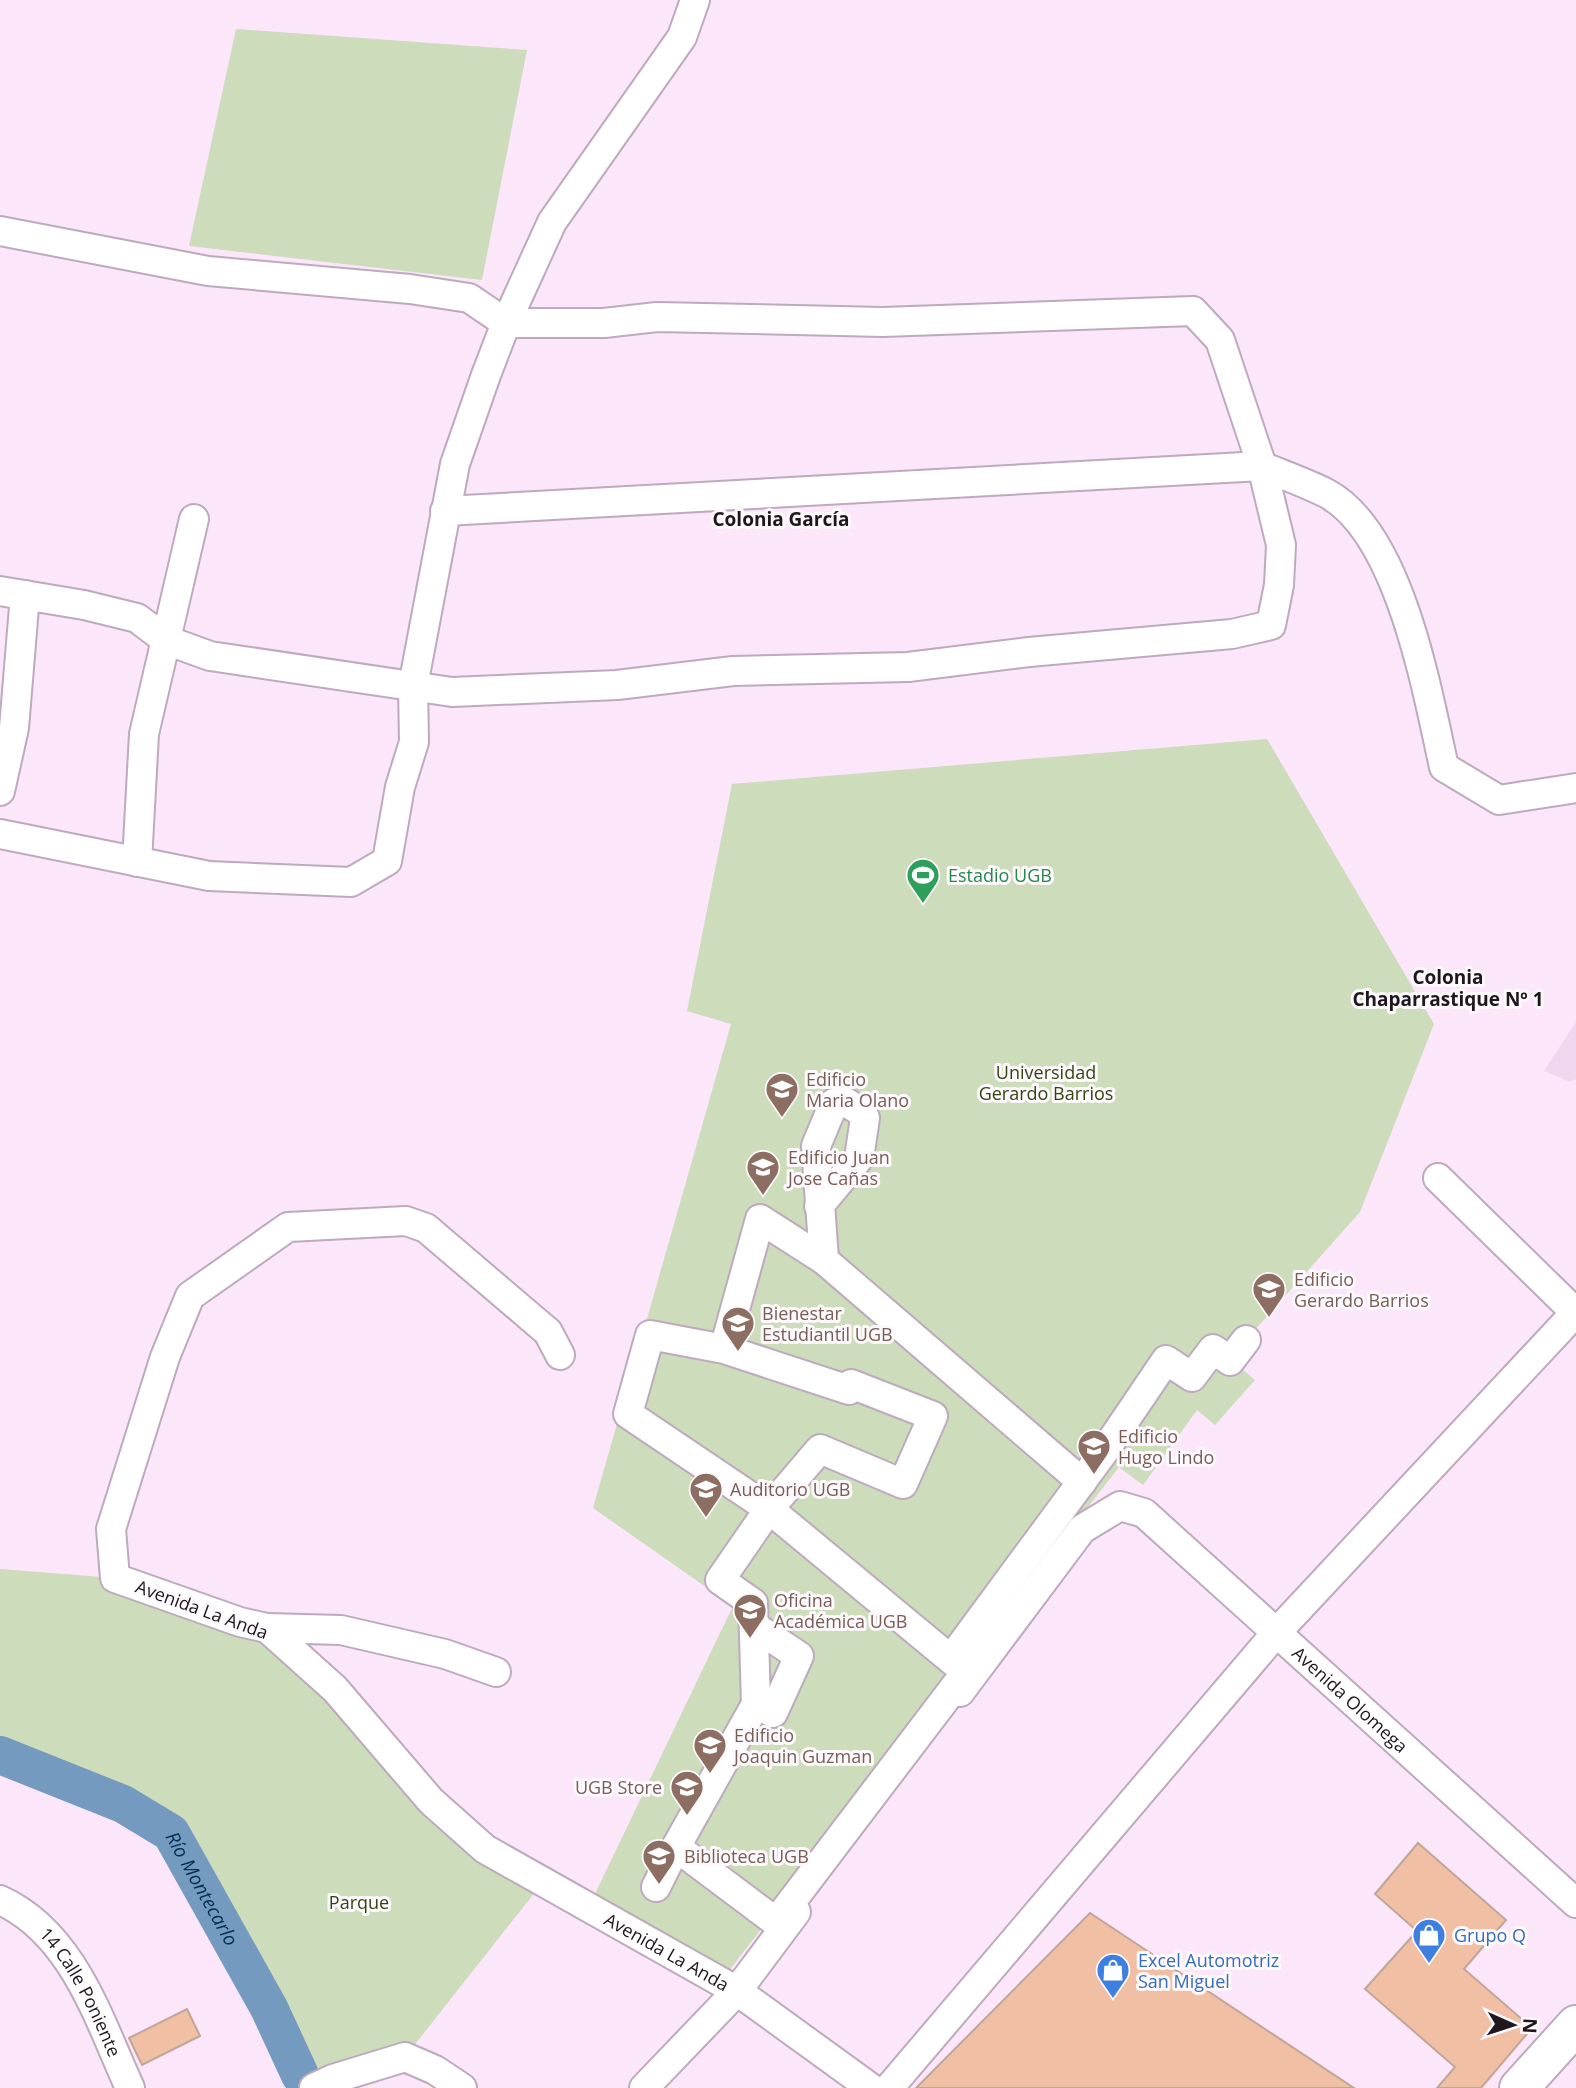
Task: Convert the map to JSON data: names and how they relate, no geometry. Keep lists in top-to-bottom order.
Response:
{
  "streets": {
    "street": ["Avenida La Anda", "Avenida Olomega", "14 Calle Poniente"]
  },
  "crossings": [
    ["Avenida La Anda", "Avenida Olomega"]
  ],
  "districts": ["Colonia García", "Colonia Chaparrastique Nº 1"],
  "water": ["Río Montecarlo"],
  "parks": ["Universidad Gerardo Barrios", "Parque"],
  "places": {
    "sports": ["Estadio UGB"],
    "school or university": [
      "Edificio Maria Olano",
      "Edificio Juan Jose Cañas",
      "Edificio Gerardo Barrios",
      "Bienestar Estudiantil UGB",
      "Edificio Hugo Lindo",
      "Auditorio UGB",
      "Oficina Académica UGB",
      "Edificio Joaquin Guzman",
      "UGB Store",
      "Biblioteca UGB"
    ],
    "shop": ["Grupo Q", "Excel Automotriz San Miguel"]
  },
  "north": "right"
}
